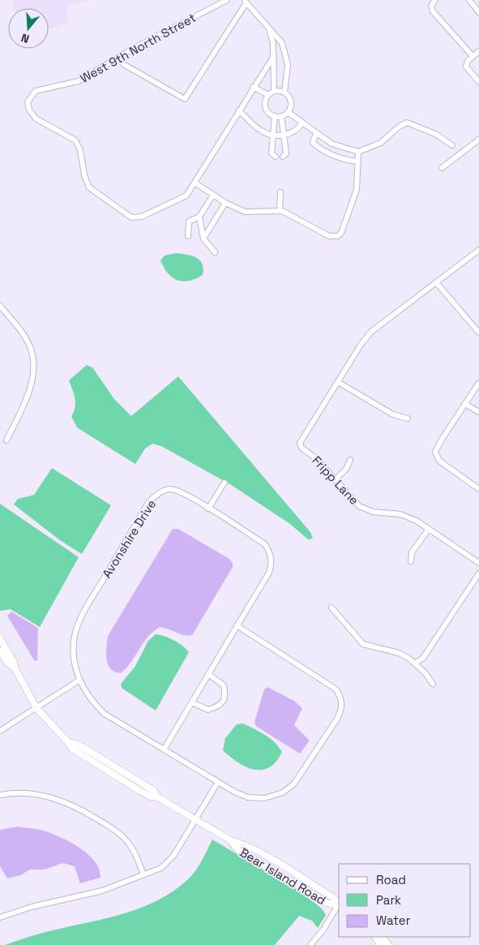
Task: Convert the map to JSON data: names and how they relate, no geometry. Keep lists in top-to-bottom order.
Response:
{
  "streets": {
    "street": [
      "West 9th North Street",
      "Fripp Lane",
      "Avonshire Drive",
      "Bear Island Road"
    ]
  },
  "legend": ["Road", "Park", "Water"],
  "north": "bottom"
}
